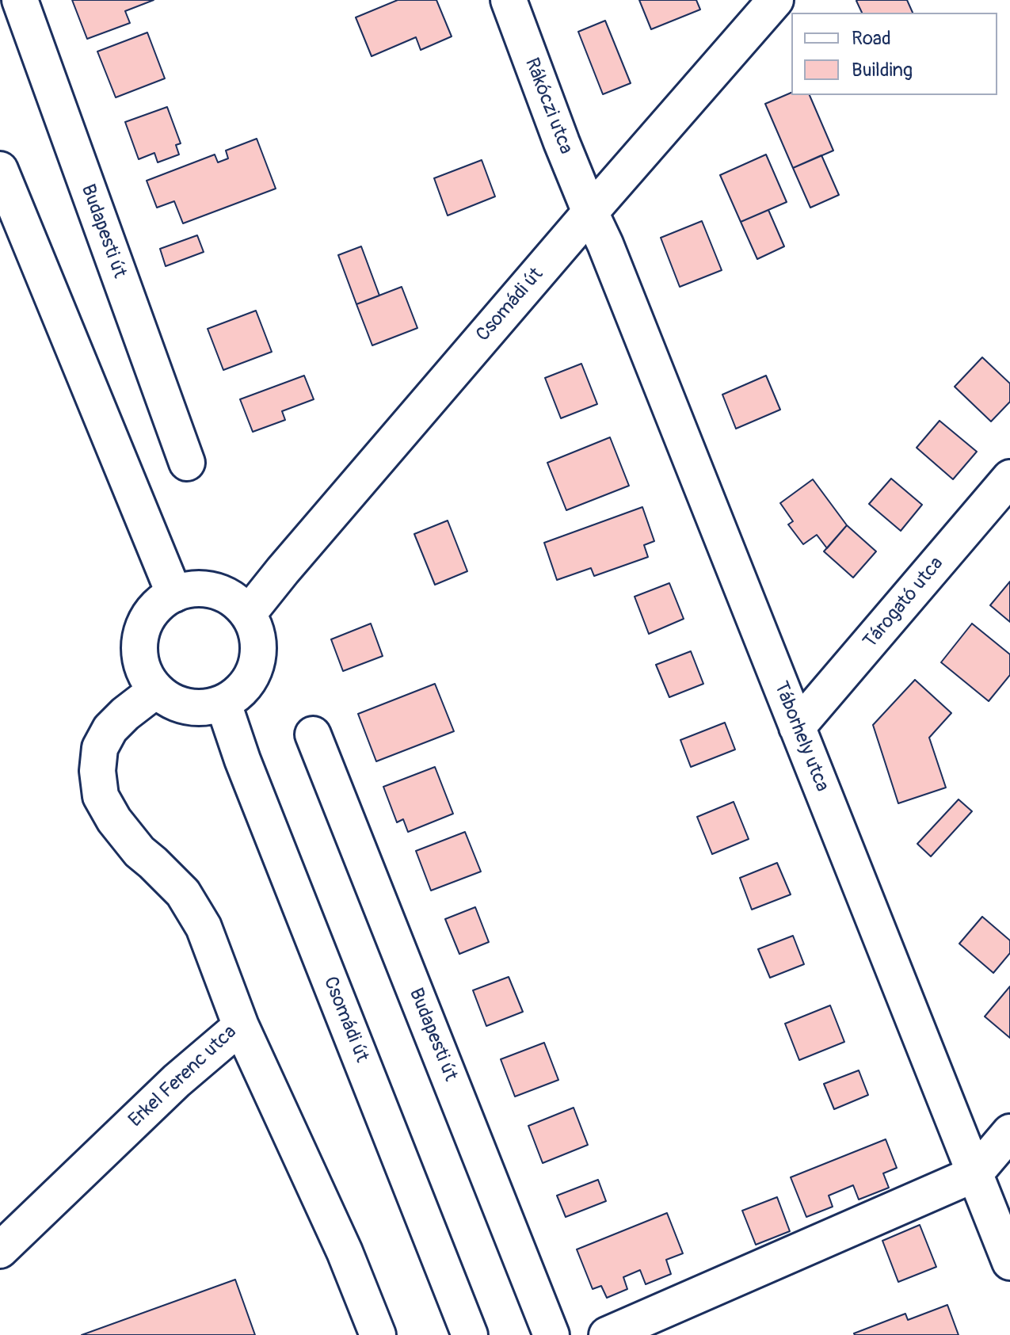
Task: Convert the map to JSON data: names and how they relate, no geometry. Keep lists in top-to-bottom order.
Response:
{
  "streets": {
    "street": [
      "Rákóczi utca",
      "Budapesti út",
      "Csomádi út",
      "Tárogató utca",
      "Táborhely utca",
      "Erkel Ferenc utca"
    ]
  },
  "crossings": [
    ["Rákóczi utca", "Csomádi út"],
    ["Rákóczi utca", "Táborhely utca"],
    ["Csomádi út", "Táborhely utca"],
    ["Csomádi út", "Erkel Ferenc utca"],
    ["Tárogató utca", "Táborhely utca"]
  ],
  "legend": ["Road", "Building"]
}
